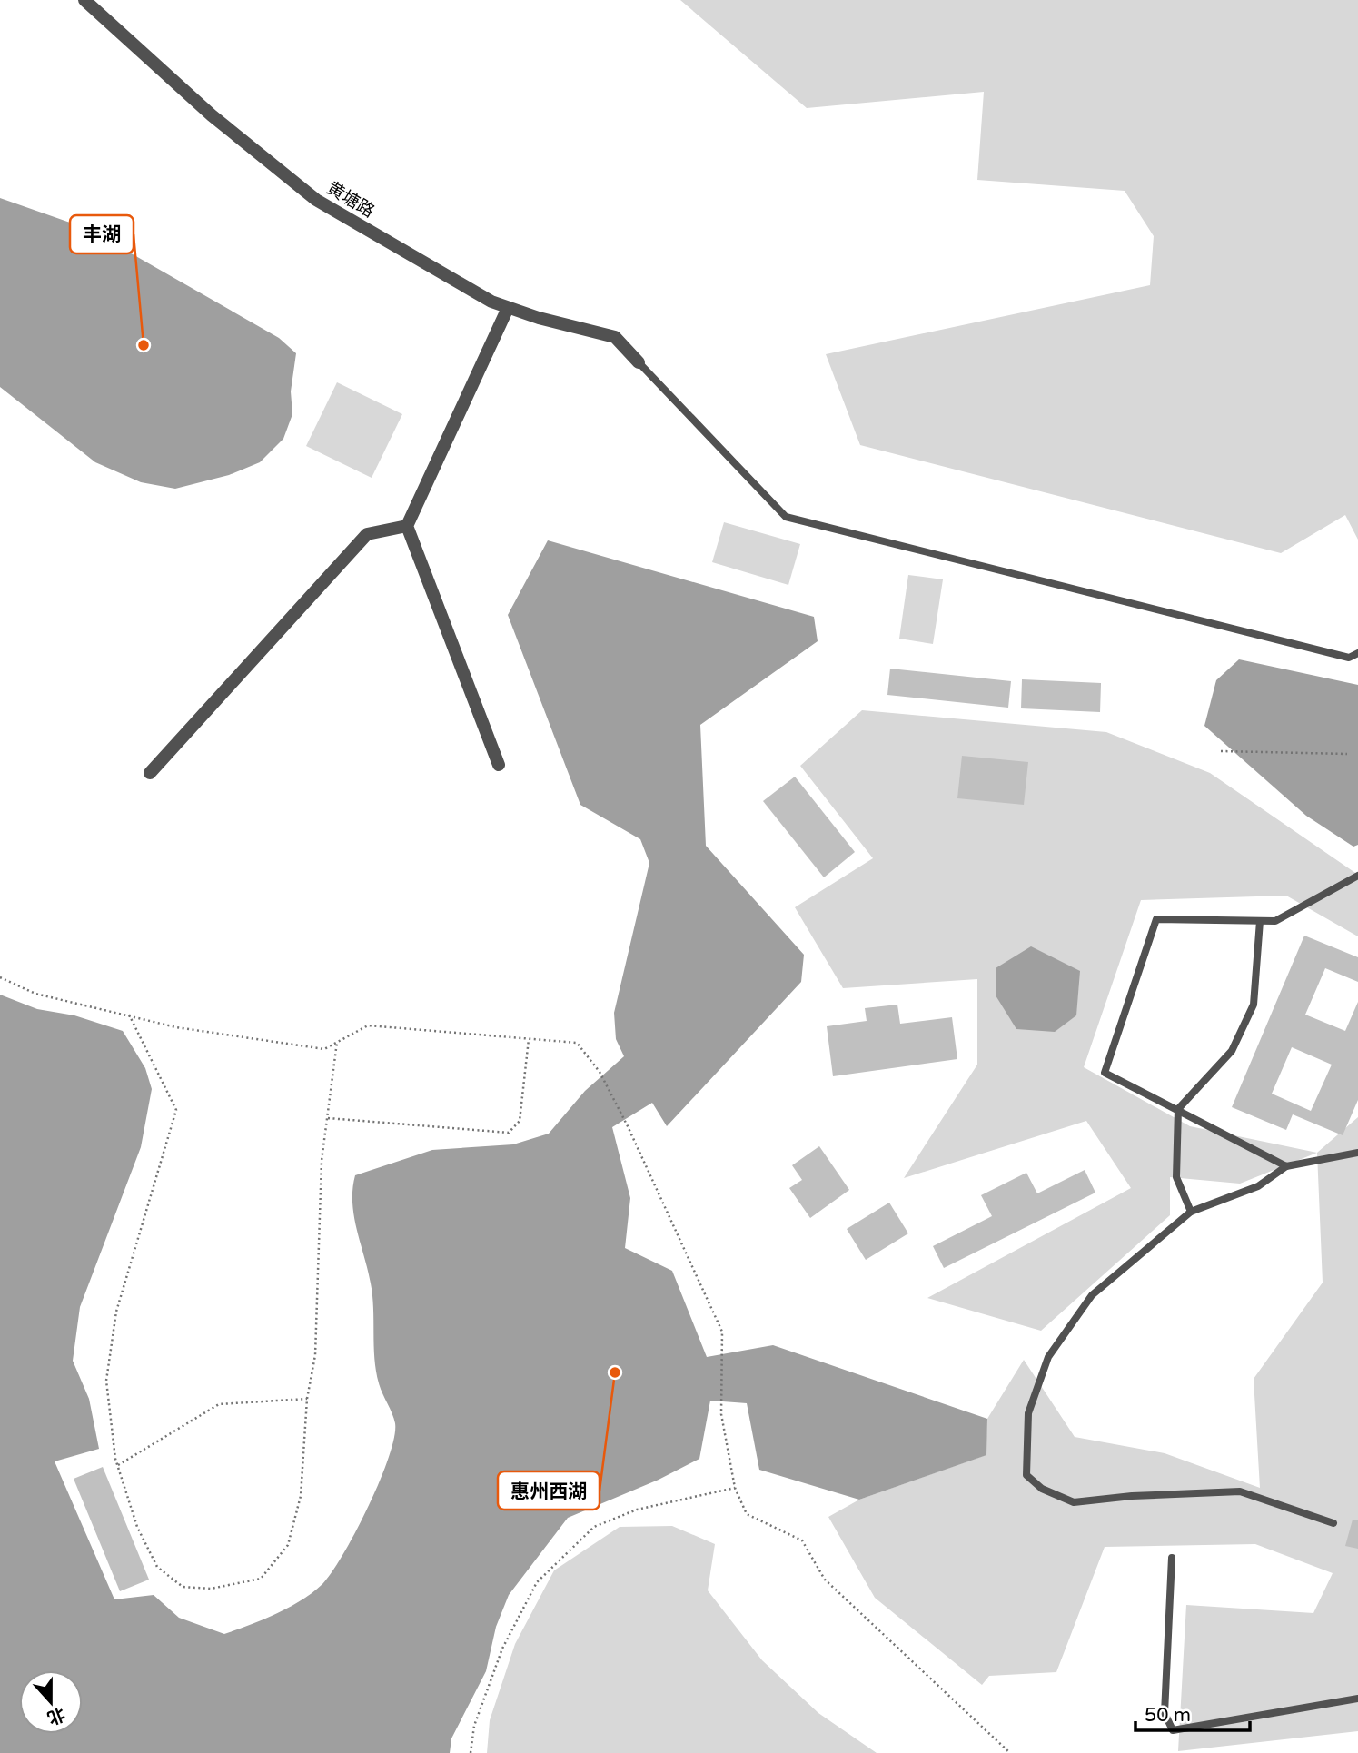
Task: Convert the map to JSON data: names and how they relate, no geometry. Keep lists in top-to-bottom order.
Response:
{
  "streets": {
    "street": ["黄塘路"]
  },
  "places": ["丰湖", "惠州西湖"],
  "scale_bar": "50 m",
  "north": "bottom"
}
